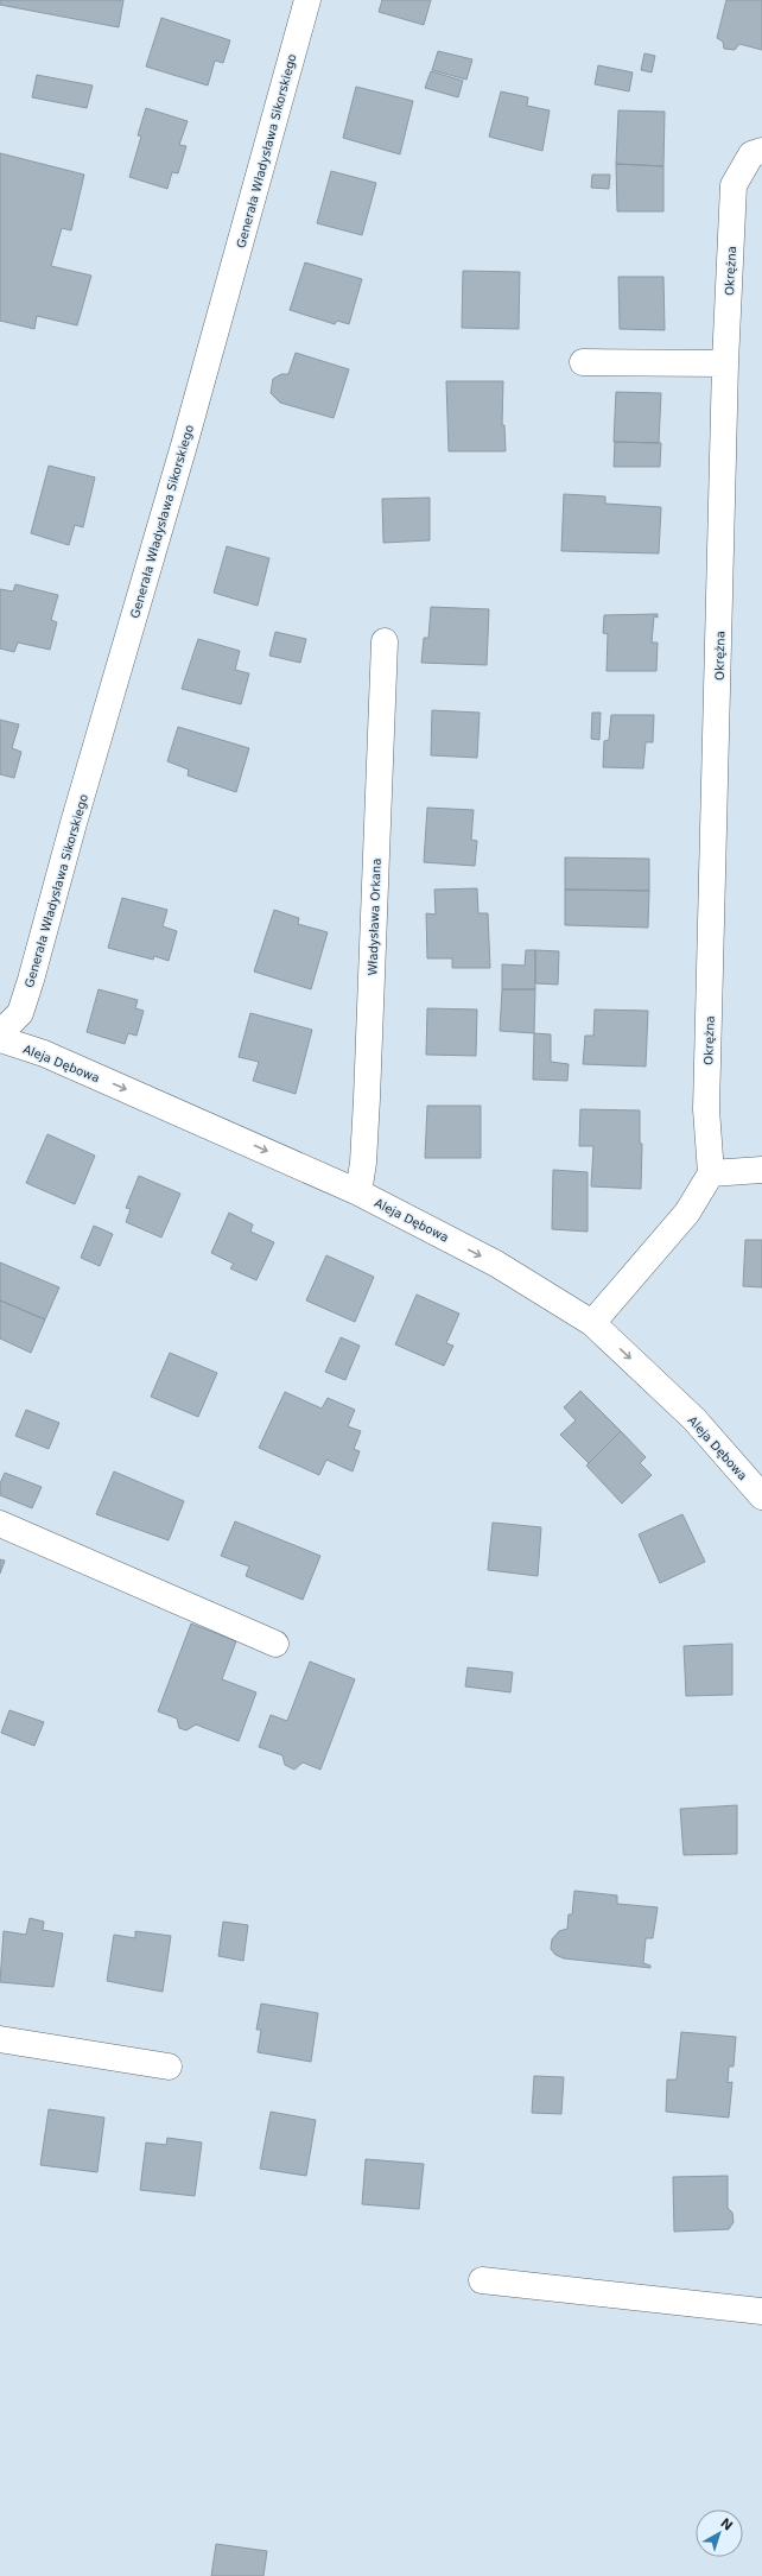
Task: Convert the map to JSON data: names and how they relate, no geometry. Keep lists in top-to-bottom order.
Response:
{
  "streets": {
    "street": [
      "Generała Władysława Sikorskiego",
      "Okrężna",
      "Władysława Orkana",
      "Aleja Dębowa"
    ]
  },
  "crossings": [
    ["Władysława Orkana", "Aleja Dębowa"]
  ],
  "one_way": ["Aleja Dębowa"],
  "north": "top right"
}
